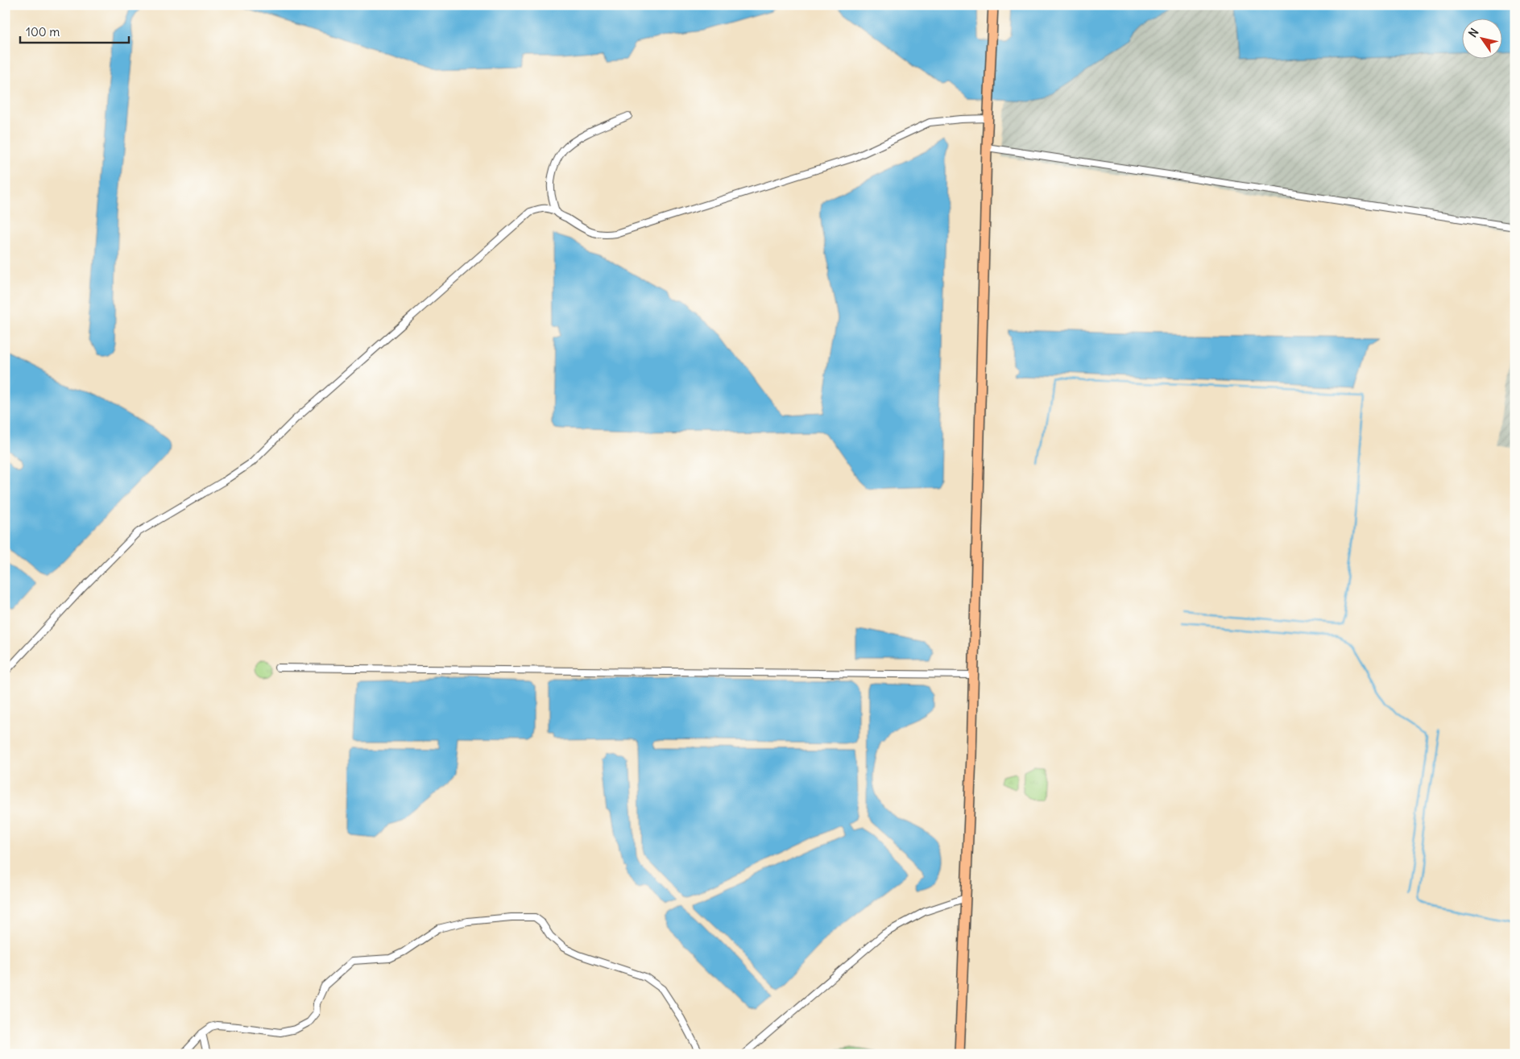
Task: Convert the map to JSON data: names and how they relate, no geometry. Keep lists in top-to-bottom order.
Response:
{
  "scale_bar": "100 m",
  "north": "top left"
}
